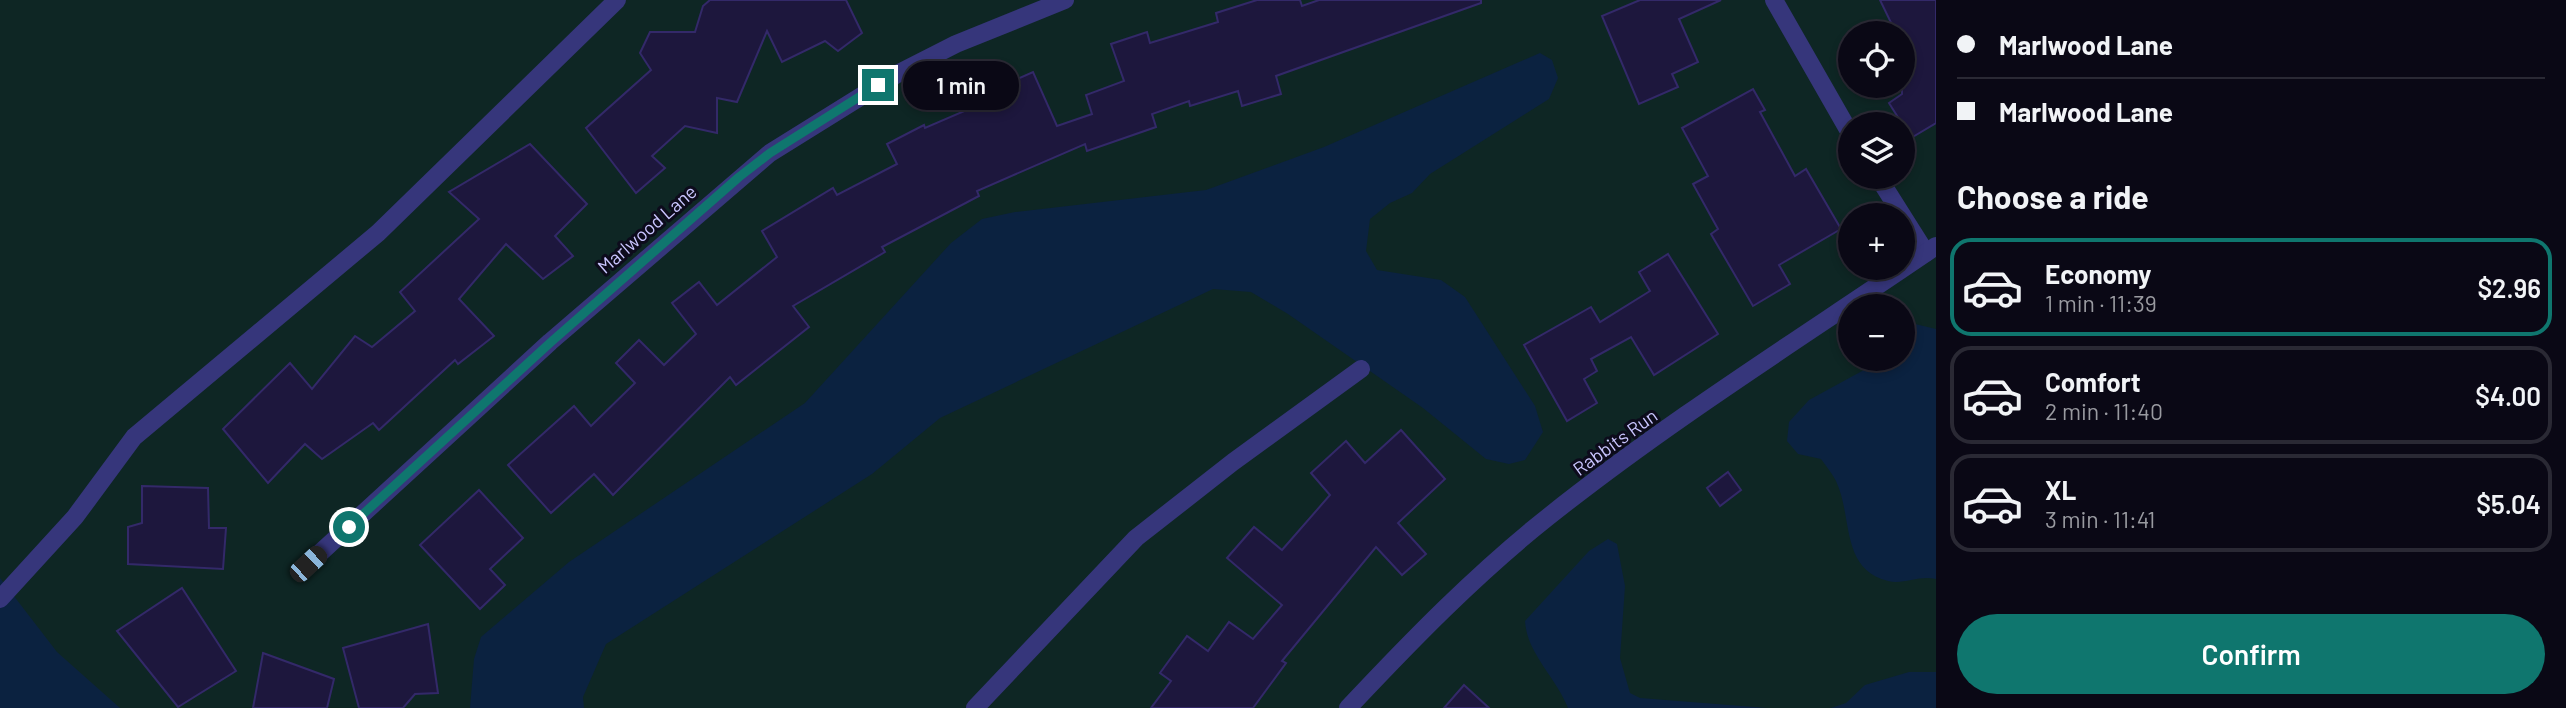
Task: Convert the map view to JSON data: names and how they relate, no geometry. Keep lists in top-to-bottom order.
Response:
{
  "streets": {
    "street": ["Marlwood Lane", "Rabbits Run"]
  },
  "page": {
    "banner": ["Marlwood Lane", "Marlwood Lane"],
    "map_buttons": ["+", "−"],
    "bubble": "1 min",
    "heading": "Choose a ride",
    "list": [
      {
        "name": "Economy",
        "note": "1 min · 11:39",
        "value": "$2.96"
      },
      {
        "name": "Comfort",
        "note": "2 min · 11:40",
        "value": "$4.00"
      },
      {
        "name": "XL",
        "note": "3 min · 11:41",
        "value": "$5.04"
      }
    ],
    "buttons": "Confirm"
  }
}
